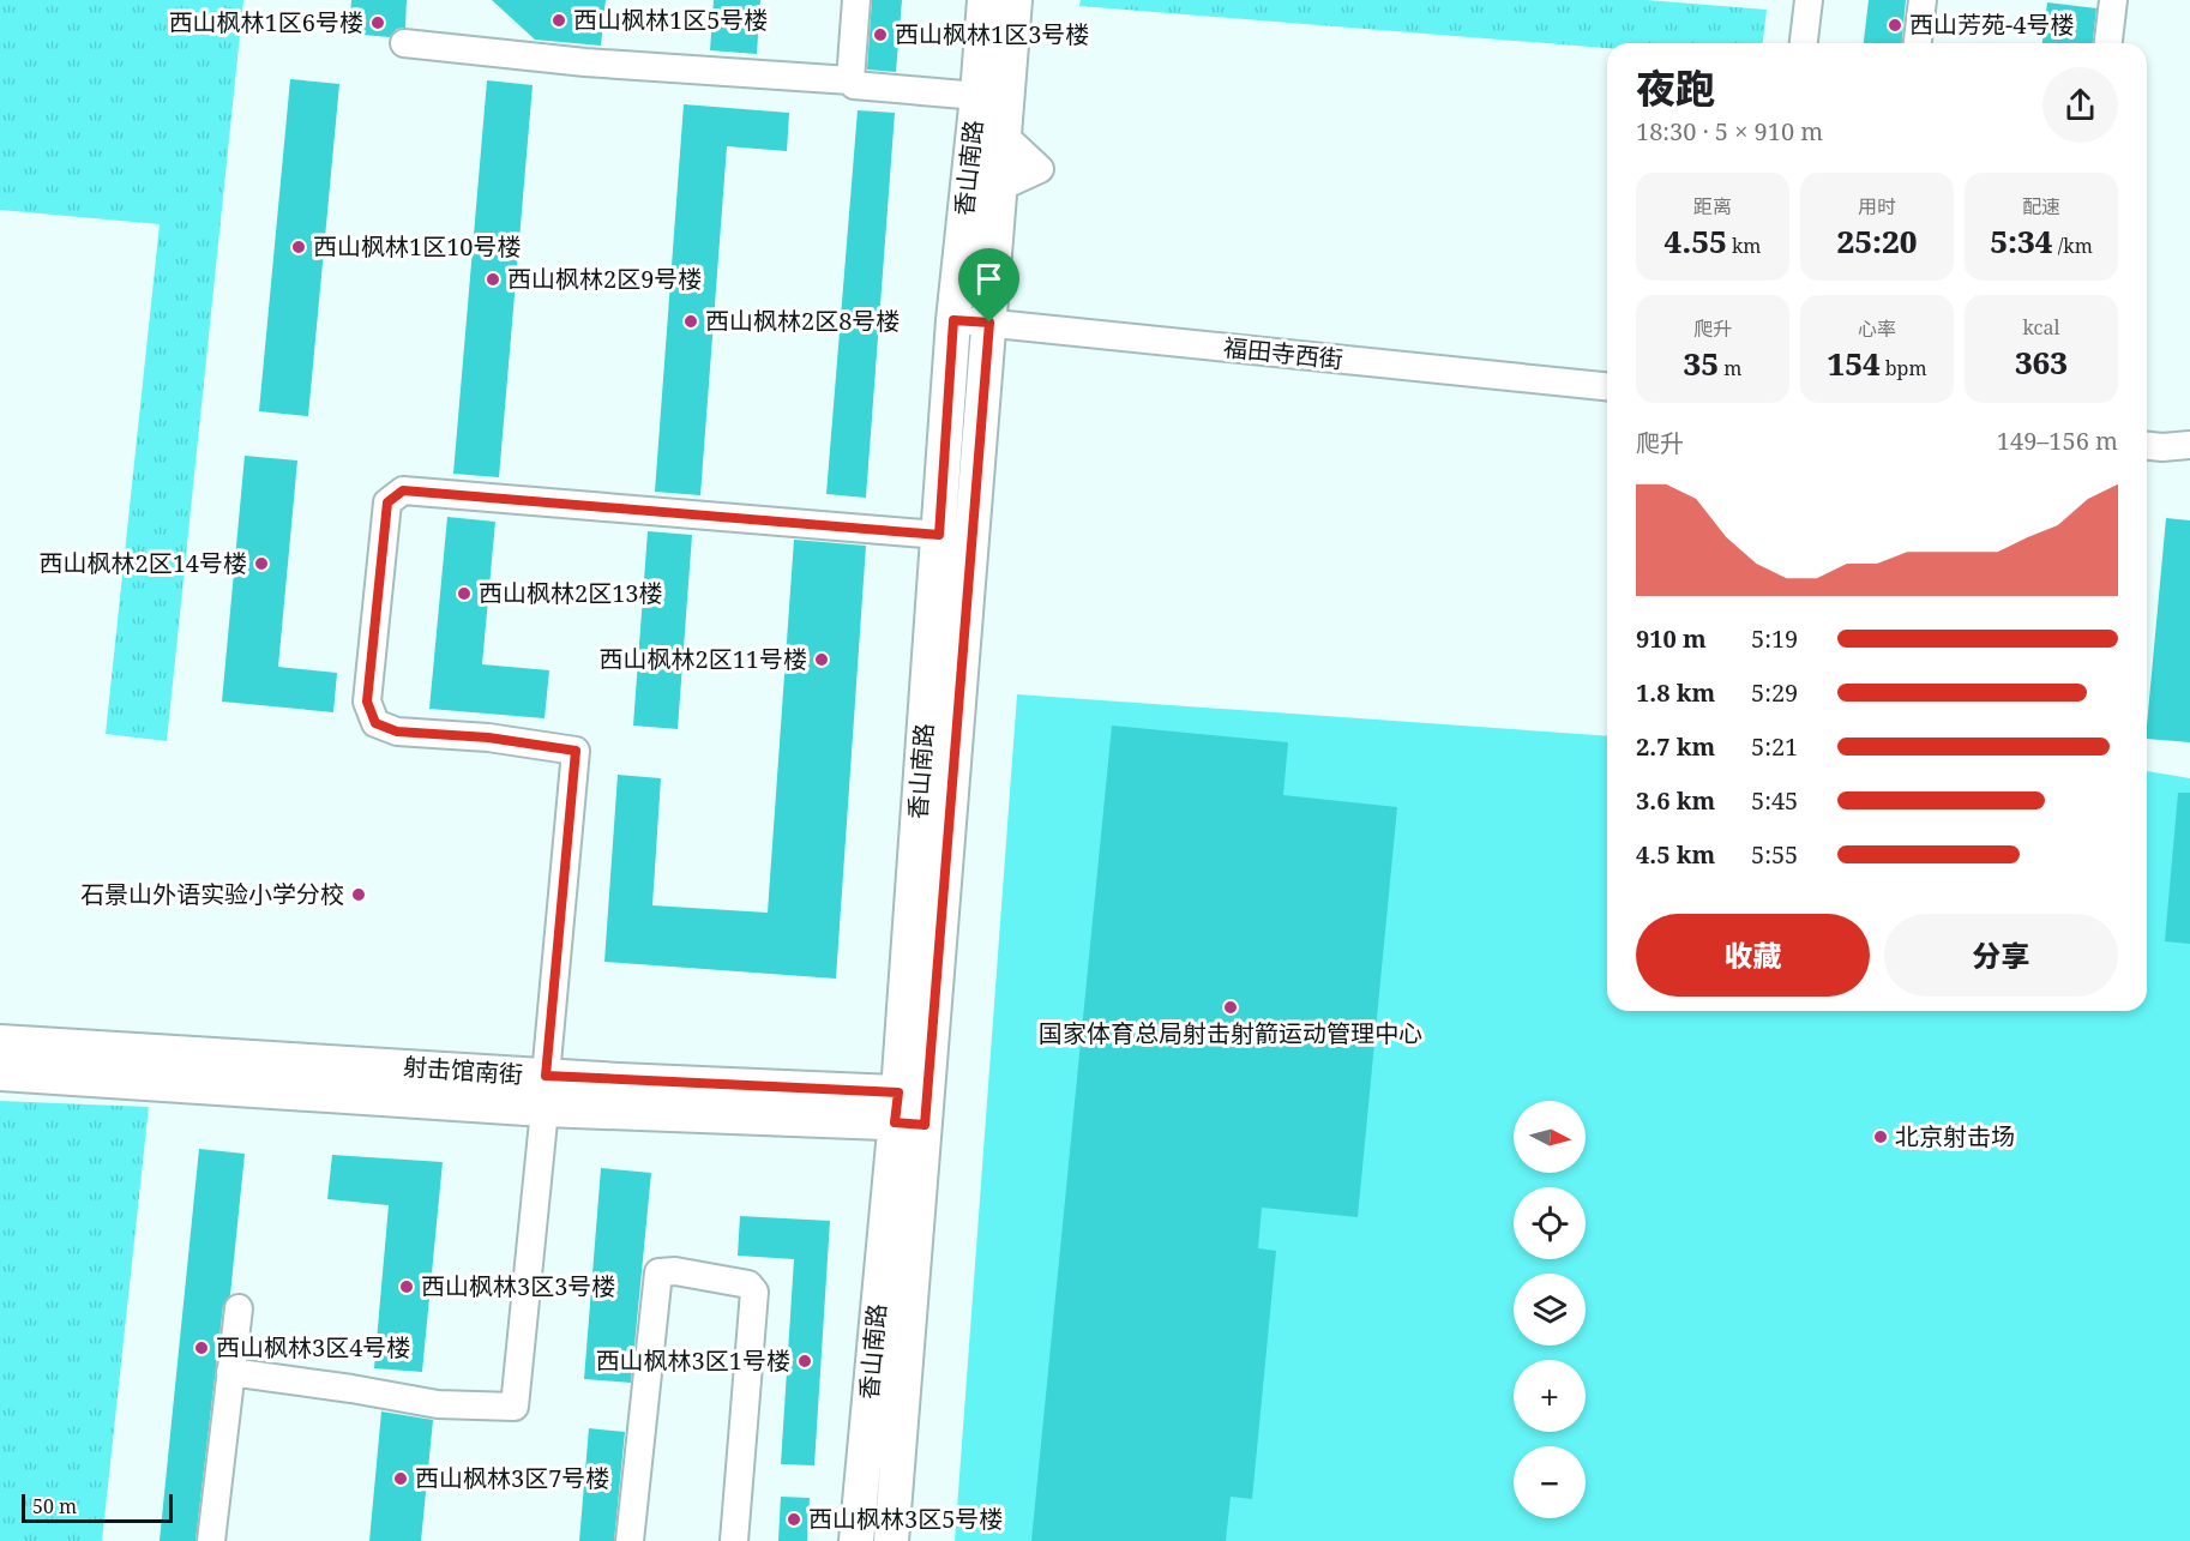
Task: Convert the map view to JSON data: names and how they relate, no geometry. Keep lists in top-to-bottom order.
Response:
{
  "streets": {
    "main road": ["香山南路", "射击馆南街"],
    "street": ["福田寺西街"]
  },
  "crossings": [
    ["香山南路", "福田寺西街"],
    ["香山南路", "射击馆南街"]
  ],
  "places": [
    "西山枫林1区5号楼",
    "西山枫林1区6号楼",
    "西山芳苑-4号楼",
    "西山枫林1区3号楼",
    "西山枫林1区10号楼",
    "西山枫林2区9号楼",
    "西山枫林2区8号楼",
    "西山枫林2区14号楼",
    "西山枫林2区13楼",
    "西山枫林2区11号楼",
    "石景山外语实验小学分校",
    "国家体育总局射击射箭运动管理中心",
    "北京射击场",
    "西山枫林3区3号楼",
    "西山枫林3区4号楼",
    "西山枫林3区1号楼",
    "西山枫林3区7号楼",
    "西山枫林3区5号楼"
  ],
  "scale_bar": "50 m",
  "north": "right",
  "page": {
    "heading": ["夜跑", "18:30 · 5 × 910 m"],
    "stats": [
      ["距离", "4.55 km"],
      ["用时", "25:20"],
      ["配速", "5:34 /km"],
      ["爬升", "35 m"],
      ["心率", "154 bpm"],
      ["kcal", "363"]
    ],
    "chart": ["爬升", "149–156 m"],
    "list": [
      {
        "name": "910 m",
        "note": "5:19"
      },
      {
        "name": "1.8 km",
        "note": "5:29"
      },
      {
        "name": "2.7 km",
        "note": "5:21"
      },
      {
        "name": "3.6 km",
        "note": "5:45"
      },
      {
        "name": "4.5 km",
        "note": "5:55"
      }
    ],
    "buttons": ["收藏", "分享"],
    "map_buttons": ["+", "−"],
    "scale": "50 m"
  }
}
